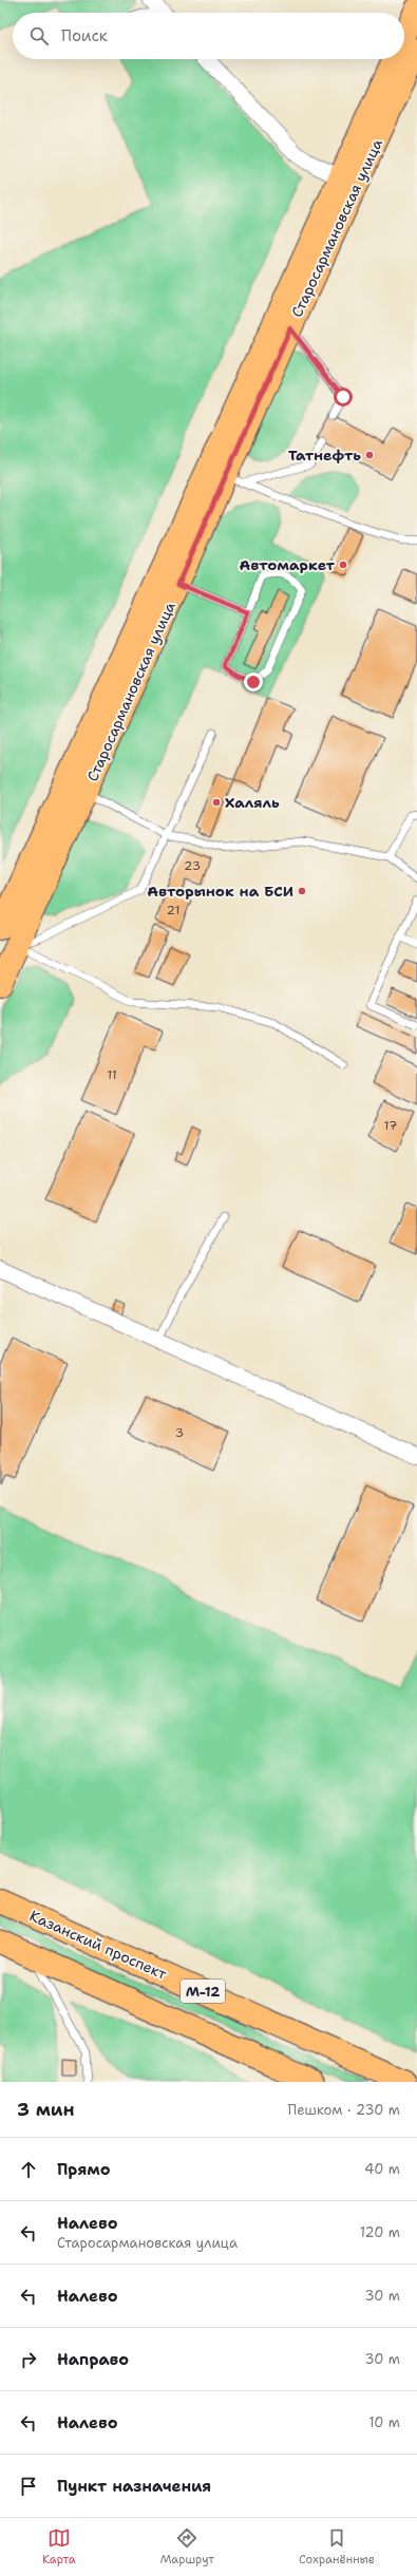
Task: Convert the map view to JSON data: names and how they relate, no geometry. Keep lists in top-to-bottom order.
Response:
{
  "streets": {
    "main road": ["Старосармановская улица", "Казанский проспект", "М-12"]
  },
  "places": [
    "Татнефть",
    "Автомаркет",
    "Халяль",
    "Авторынок на БСИ"
  ],
  "house_numbers": [
    "23",
    "21",
    "11",
    "17",
    "3"
  ],
  "page": {
    "search": "Поиск",
    "heading": ["3 мин", "Пешком · 230 m"],
    "list": [
      ["Прямо", "40 m"],
      ["Налево", "Старосармановская улица", "120 m"],
      ["Налево", "30 m"],
      ["Направо", "30 m"],
      ["Налево", "10 m"],
      "Пункт назначения"
    ],
    "nav": ["Карта", "Маршрут", "Сохранённые"]
  }
}
